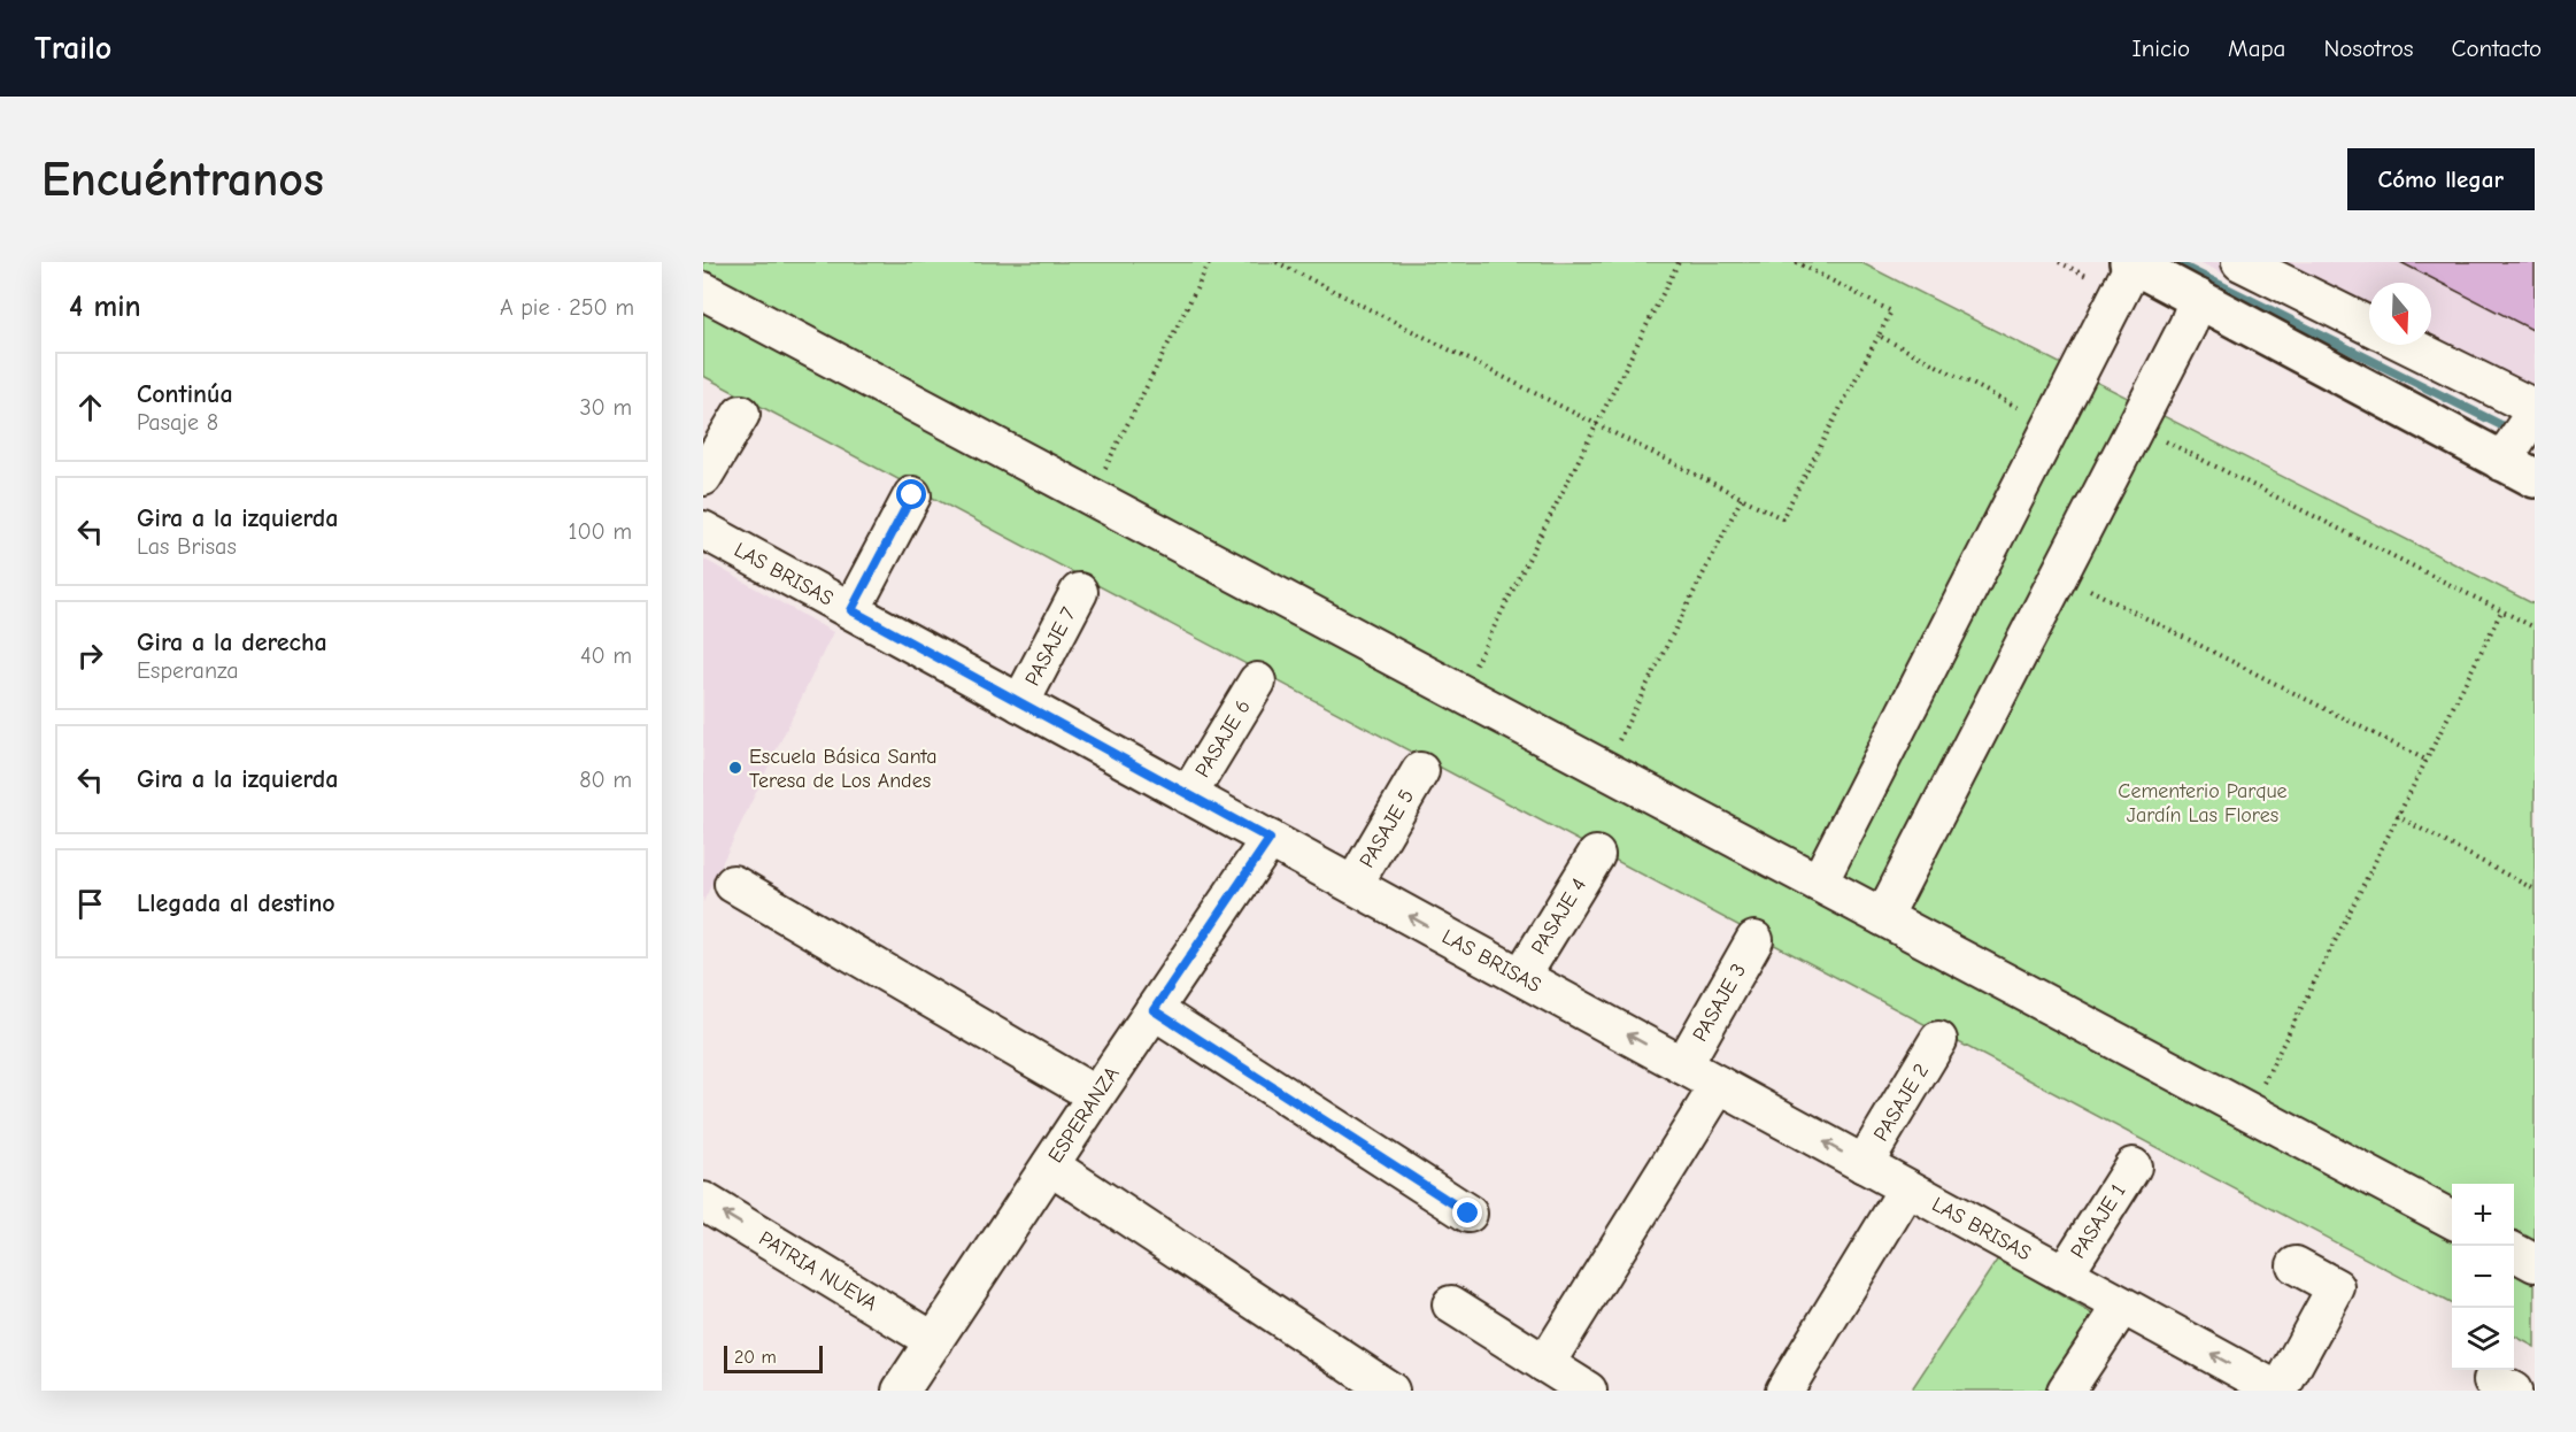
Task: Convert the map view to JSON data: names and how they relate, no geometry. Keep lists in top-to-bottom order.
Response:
{
  "streets": {
    "street": [
      "LAS BRISAS",
      "PASAJE 7",
      "PASAJE 6",
      "PASAJE 5",
      "PASAJE 4",
      "PASAJE 3",
      "PASAJE 2",
      "ESPERANZA",
      "PASAJE 1",
      "PATRIA NUEVA"
    ]
  },
  "crossings": [
    ["LAS BRISAS", "PASAJE 7"],
    ["LAS BRISAS", "PASAJE 6"],
    ["LAS BRISAS", "PASAJE 5"],
    ["LAS BRISAS", "PASAJE 4"],
    ["LAS BRISAS", "PASAJE 3"],
    ["LAS BRISAS", "PASAJE 2"],
    ["LAS BRISAS", "ESPERANZA"],
    ["LAS BRISAS", "PASAJE 1"],
    ["ESPERANZA", "PATRIA NUEVA"]
  ],
  "parks": ["Cementerio Parque Jardín Las Flores"],
  "places": ["Escuela Básica Santa Teresa de Los Andes"],
  "scale_bar": "20 m",
  "north": "bottom",
  "page": {
    "header": "Trailo",
    "nav": [
      "Inicio",
      "Mapa",
      "Nosotros",
      "Contacto"
    ],
    "buttons": "Cómo llegar",
    "title": "Encuéntranos",
    "heading": ["4 min", "A pie · 250 m"],
    "list": [
      ["Continúa", "Pasaje 8", "30 m"],
      ["Gira a la izquierda", "Las Brisas", "100 m"],
      ["Gira a la derecha", "Esperanza", "40 m"],
      ["Gira a la izquierda", "80 m"],
      "Llegada al destino"
    ],
    "map_buttons": ["+", "−"],
    "scale": "20 m"
  }
}
